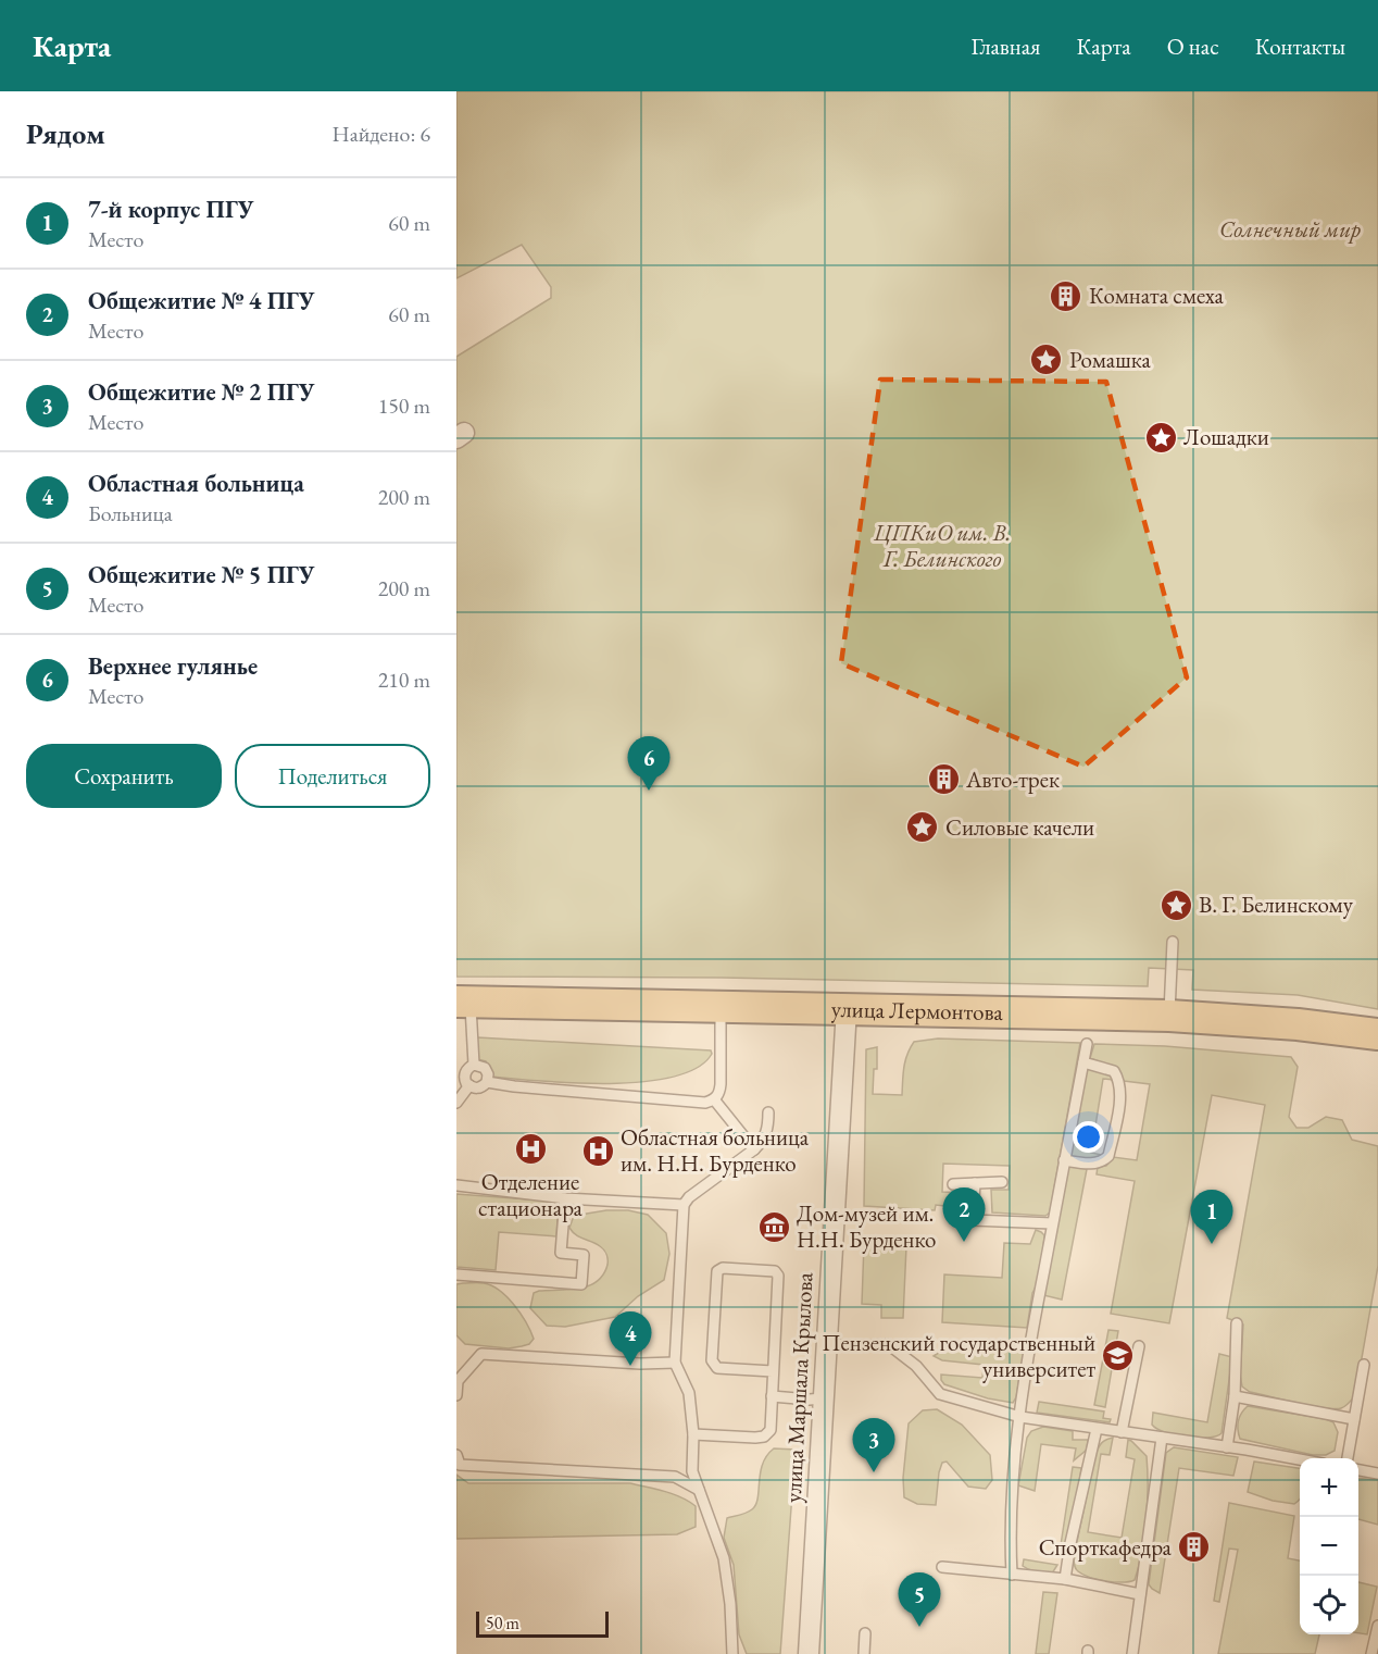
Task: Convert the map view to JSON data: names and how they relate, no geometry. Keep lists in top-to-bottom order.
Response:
{
  "streets": {
    "main road": ["улица Лермонтова"],
    "street": ["улица Маршала Крылова"]
  },
  "crossings": [
    ["улица Лермонтова", "улица Маршала Крылова"]
  ],
  "parks": ["Солнечный мир", "ЦПКиО им. В. Г. Белинского"],
  "places": {
    "building": ["Комната смеха", "Авто-трек", "Спорткафедра"],
    "place": [
      "Ромашка",
      "Лошадки",
      "Силовые качели",
      "В. Г. Белинскому"
    ],
    "hospital": ["Отделение стационара", "Областная больница им. Н.Н. Бурденко"],
    "museum": ["Дом-музей им. Н.Н. Бурденко"],
    "school or university": ["Пензенский государственный университет"]
  },
  "scale_bar": "50 m",
  "page": {
    "header": "Карта",
    "nav": [
      "Главная",
      "Карта",
      "О нас",
      "Контакты"
    ],
    "heading": ["Рядом", "Найдено: 6"],
    "list": [
      {
        "mark": "1",
        "name": "7-й корпус ПГУ",
        "note": "Место",
        "value": "60 m"
      },
      {
        "mark": "2",
        "name": "Общежитие № 4 ПГУ",
        "note": "Место",
        "value": "60 m"
      },
      {
        "mark": "3",
        "name": "Общежитие № 2 ПГУ",
        "note": "Место",
        "value": "150 m"
      },
      {
        "mark": "4",
        "name": "Областная больница",
        "note": "Больница",
        "value": "200 m"
      },
      {
        "mark": "5",
        "name": "Общежитие № 5 ПГУ",
        "note": "Место",
        "value": "200 m"
      },
      {
        "mark": "6",
        "name": "Верхнее гулянье",
        "note": "Место",
        "value": "210 m"
      }
    ],
    "buttons": ["Сохранить", "Поделиться"],
    "pins": [
      "6",
      "2",
      "1",
      "4",
      "3",
      "5"
    ],
    "map_buttons": ["+", "−"],
    "scale": "50 m"
  }
}
